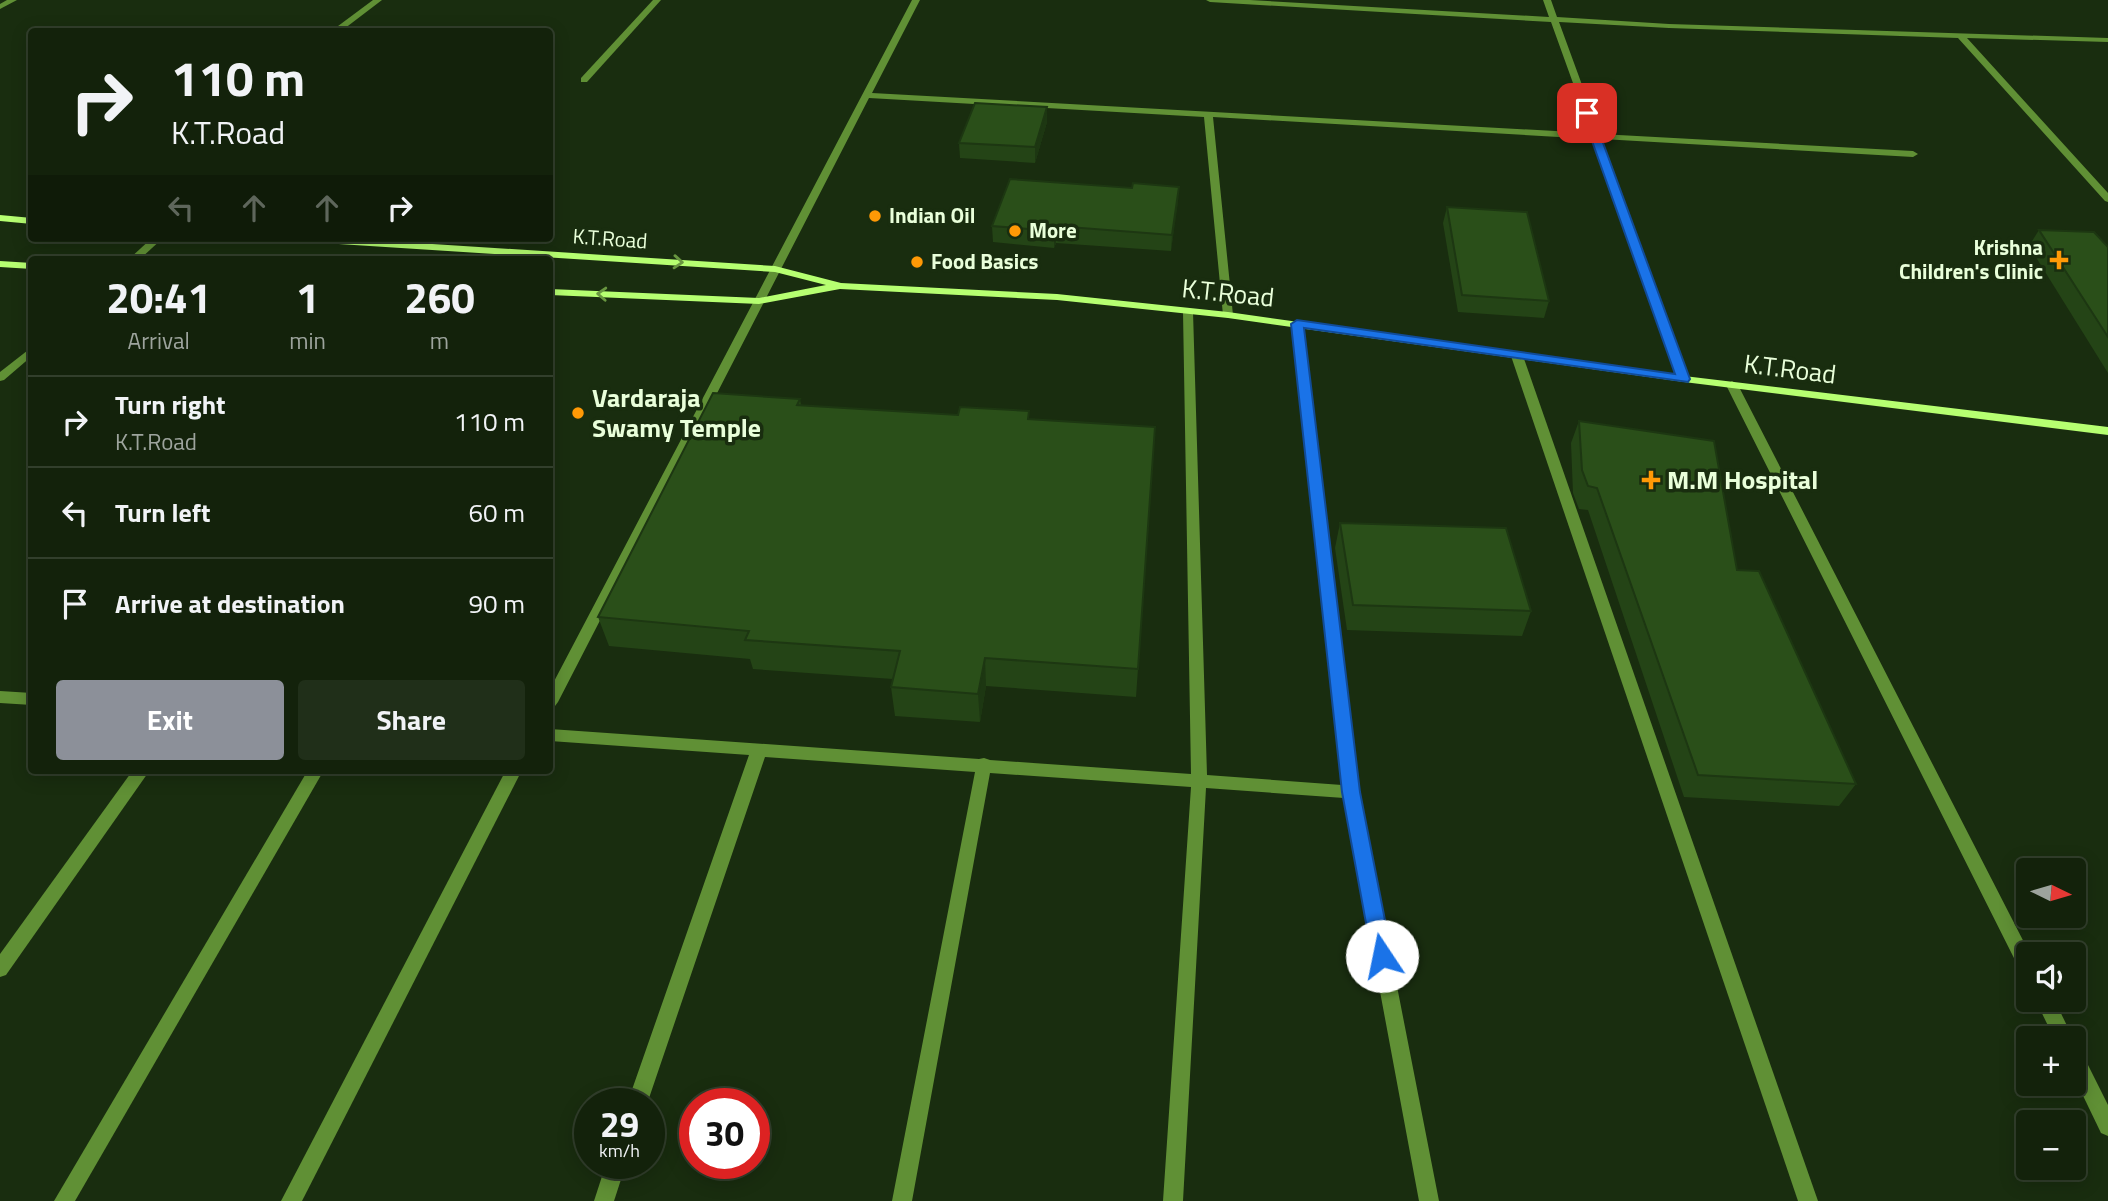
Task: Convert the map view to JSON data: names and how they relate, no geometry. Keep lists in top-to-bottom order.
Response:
{
  "streets": {
    "main road": ["K.T.Road"]
  },
  "places": {
    "other": [
      "Indian Oil",
      "More",
      "Food Basics",
      "Vardaraja Swamy Temple"
    ],
    "health": ["Krishna Children's Clinic", "M.M Hospital"]
  },
  "north": "right",
  "page": {
    "turn": ["110 m", "K.T.Road"],
    "eta": [
      "20:41",
      "Arrival",
      "1",
      "min",
      "260",
      "m"
    ],
    "list": [
      {
        "name": "Turn right",
        "note": "K.T.Road",
        "value": "110 m"
      },
      {
        "name": "Turn left",
        "value": "60 m"
      },
      {
        "name": "Arrive at destination",
        "value": "90 m"
      }
    ],
    "buttons": ["Exit", "Share"],
    "map_buttons": ["+", "−"],
    "speed": "29 km/h",
    "limit": "30"
  }
}
